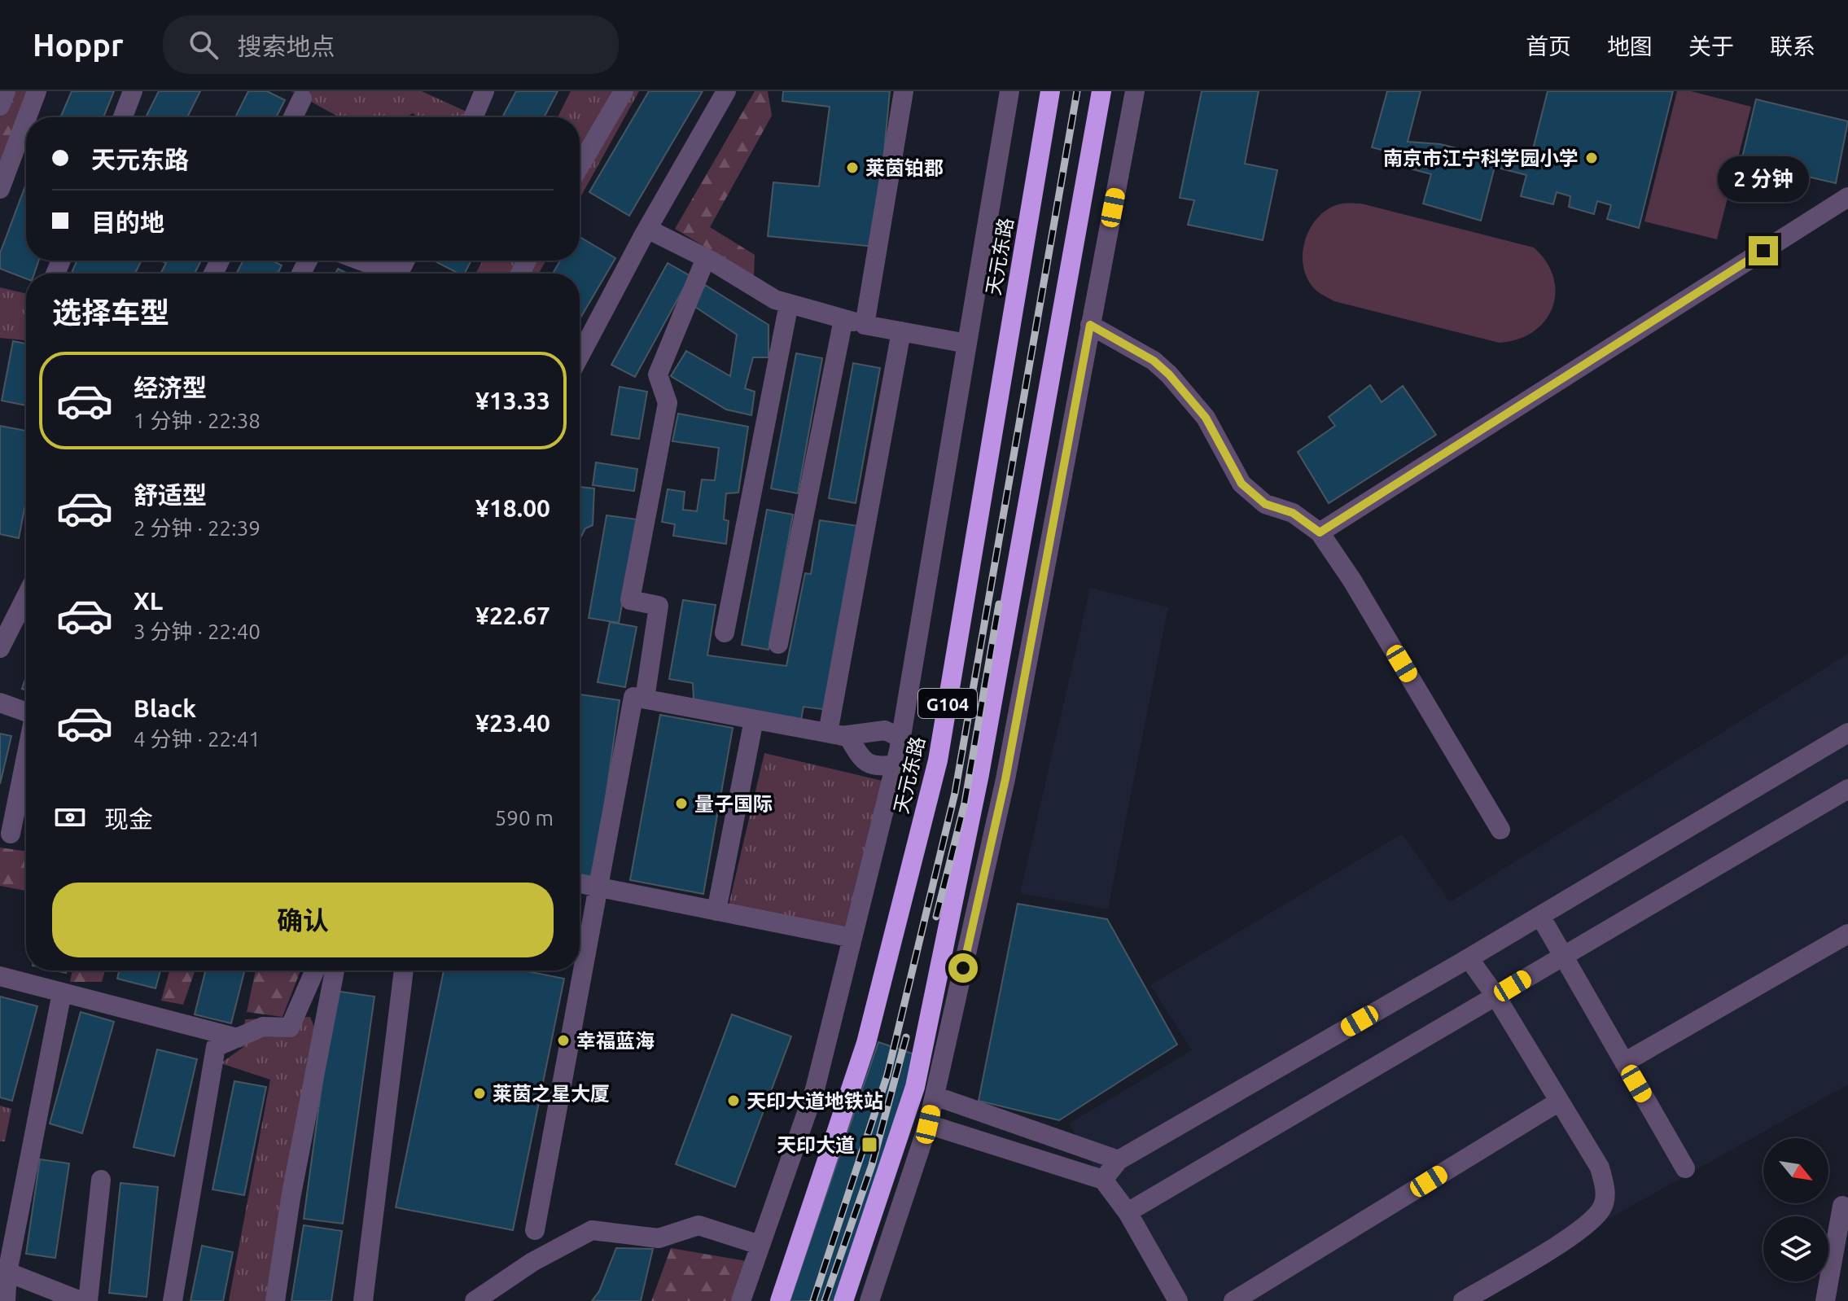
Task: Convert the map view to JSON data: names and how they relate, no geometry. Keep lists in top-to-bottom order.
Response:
{
  "streets": {
    "highway": ["天元东路", "G104"]
  },
  "places": {
    "other": [
      "南京市江宁科学园小学",
      "莱茵铂郡",
      "量子国际",
      "幸福蓝海",
      "莱茵之星大厦",
      "天印大道地铁站"
    ],
    "transit": ["天印大道"]
  },
  "north": "bottom right",
  "page": {
    "header": "Hoppr",
    "search": "搜索地点",
    "nav": [
      "首页",
      "地图",
      "关于",
      "联系"
    ],
    "banner": ["天元东路", "目的地"],
    "bubble": "2 分钟",
    "heading": "选择车型",
    "list": [
      {
        "name": "经济型",
        "note": "1 分钟 · 22:38",
        "value": "¥13.33"
      },
      {
        "name": "舒适型",
        "note": "2 分钟 · 22:39",
        "value": "¥18.00"
      },
      {
        "name": "XL",
        "note": "3 分钟 · 22:40",
        "value": "¥22.67"
      },
      {
        "name": "Black",
        "note": "4 分钟 · 22:41",
        "value": "¥23.40"
      }
    ],
    "pay": ["现金", "590 m"],
    "buttons": "确认"
  }
}
